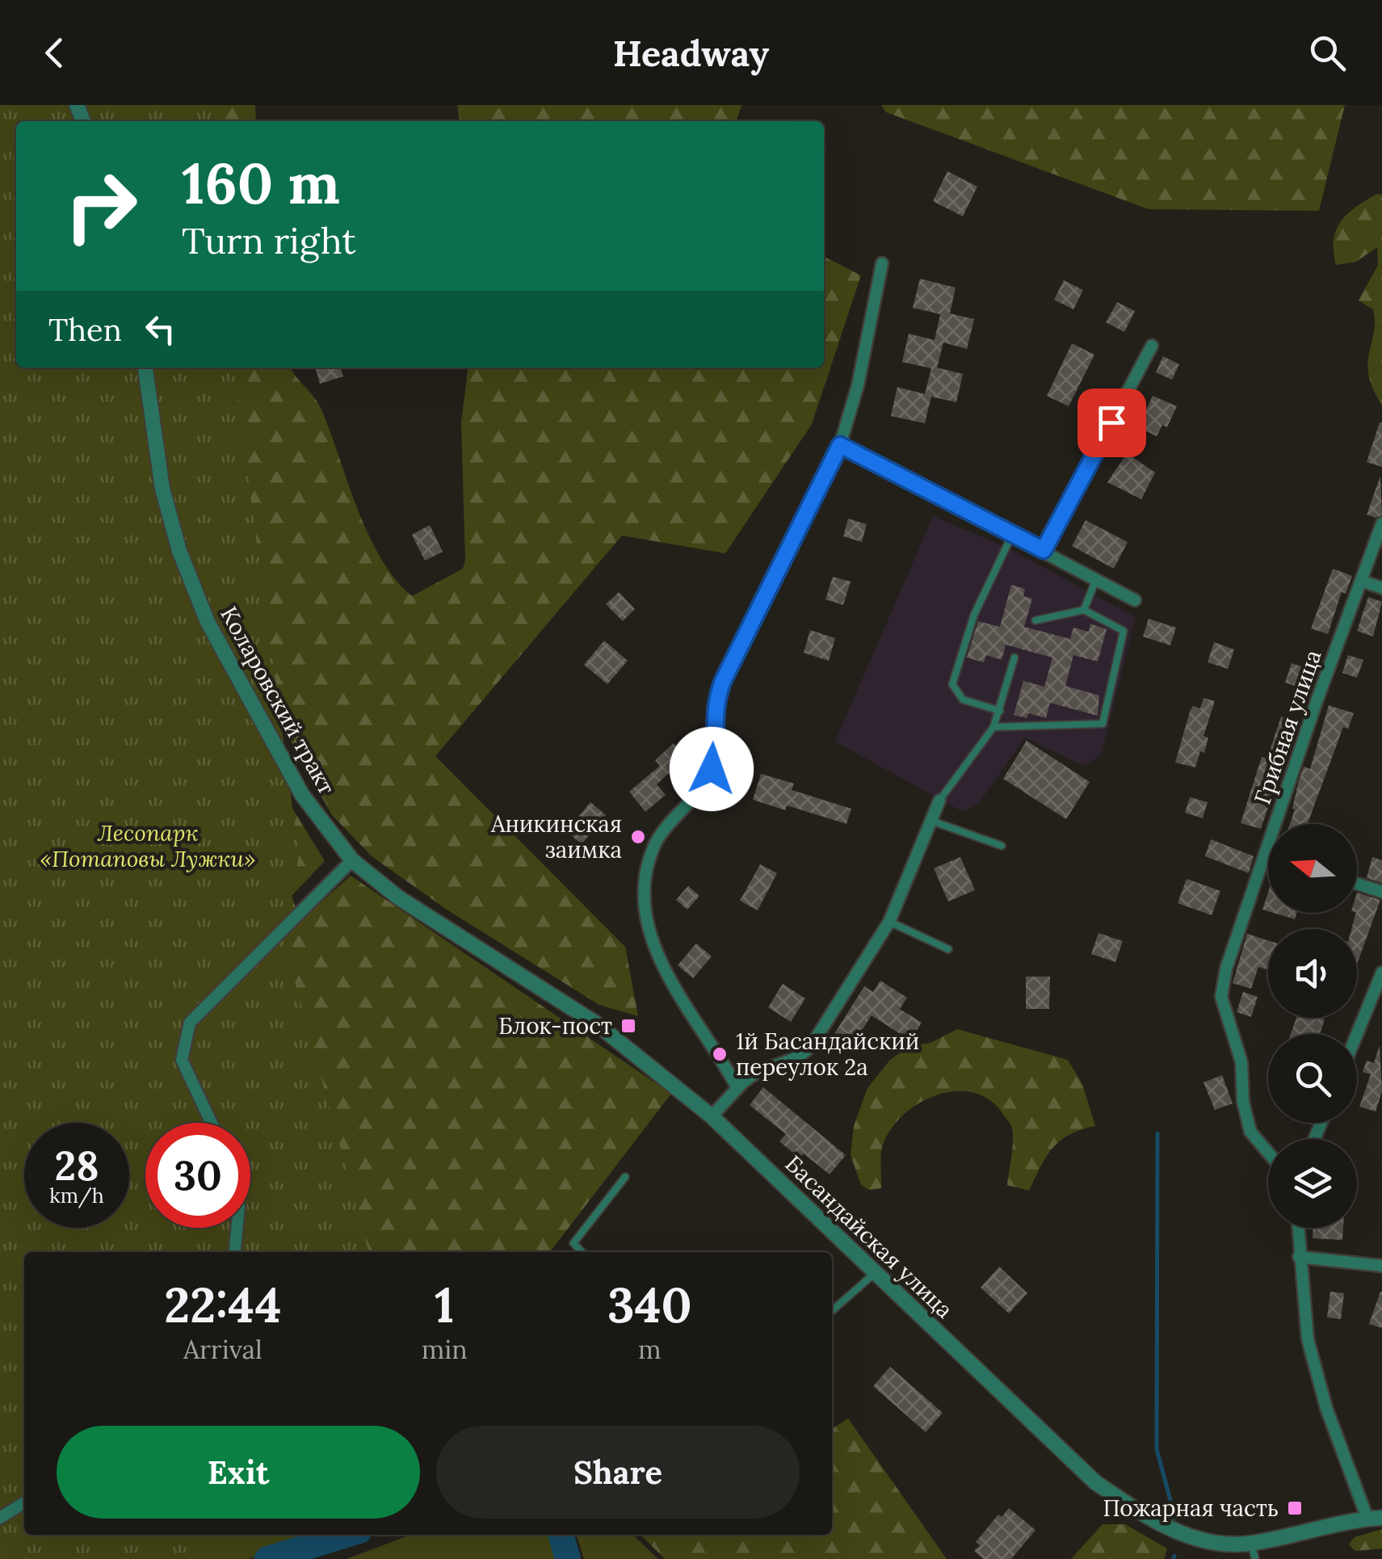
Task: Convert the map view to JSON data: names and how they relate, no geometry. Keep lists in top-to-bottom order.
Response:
{
  "streets": {
    "street": ["Коларовский тракт", "Грибная улица", "Басандайская улица"]
  },
  "crossings": [
    ["Коларовский тракт", "Басандайская улица"]
  ],
  "parks": ["Лесопарк «Потаповы Лужки»"],
  "places": {
    "other": ["Аникинская заимка", "1й Басандайский переулок 2а"],
    "transit": ["Блок-пост", "Пожарная часть"]
  },
  "north": "left",
  "page": {
    "header": "Headway",
    "turn": ["160 m", "Turn right"],
    "then": "Then",
    "speed": "28 km/h",
    "limit": "30",
    "eta": [
      "22:44",
      "Arrival",
      "1",
      "min",
      "340",
      "m"
    ],
    "buttons": ["Exit", "Share"]
  }
}
